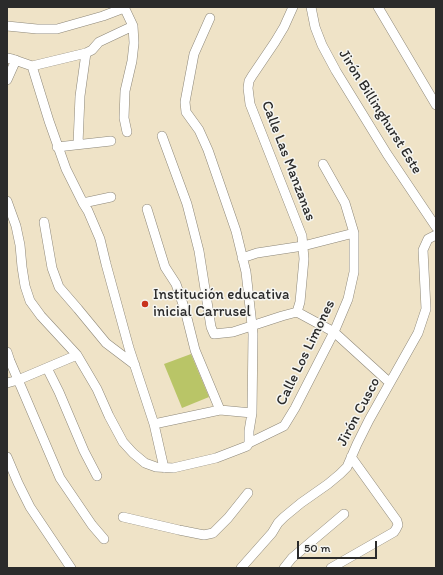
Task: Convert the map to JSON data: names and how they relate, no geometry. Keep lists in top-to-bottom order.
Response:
{
  "streets": {
    "street": [
      "Jirón Billinghurst Este",
      "Calle Las Manzanas",
      "Calle Los Limones",
      "Jirón Cusco"
    ]
  },
  "places": ["Institución educativa inicial Carrusel"],
  "scale_bar": "50 m"
}
